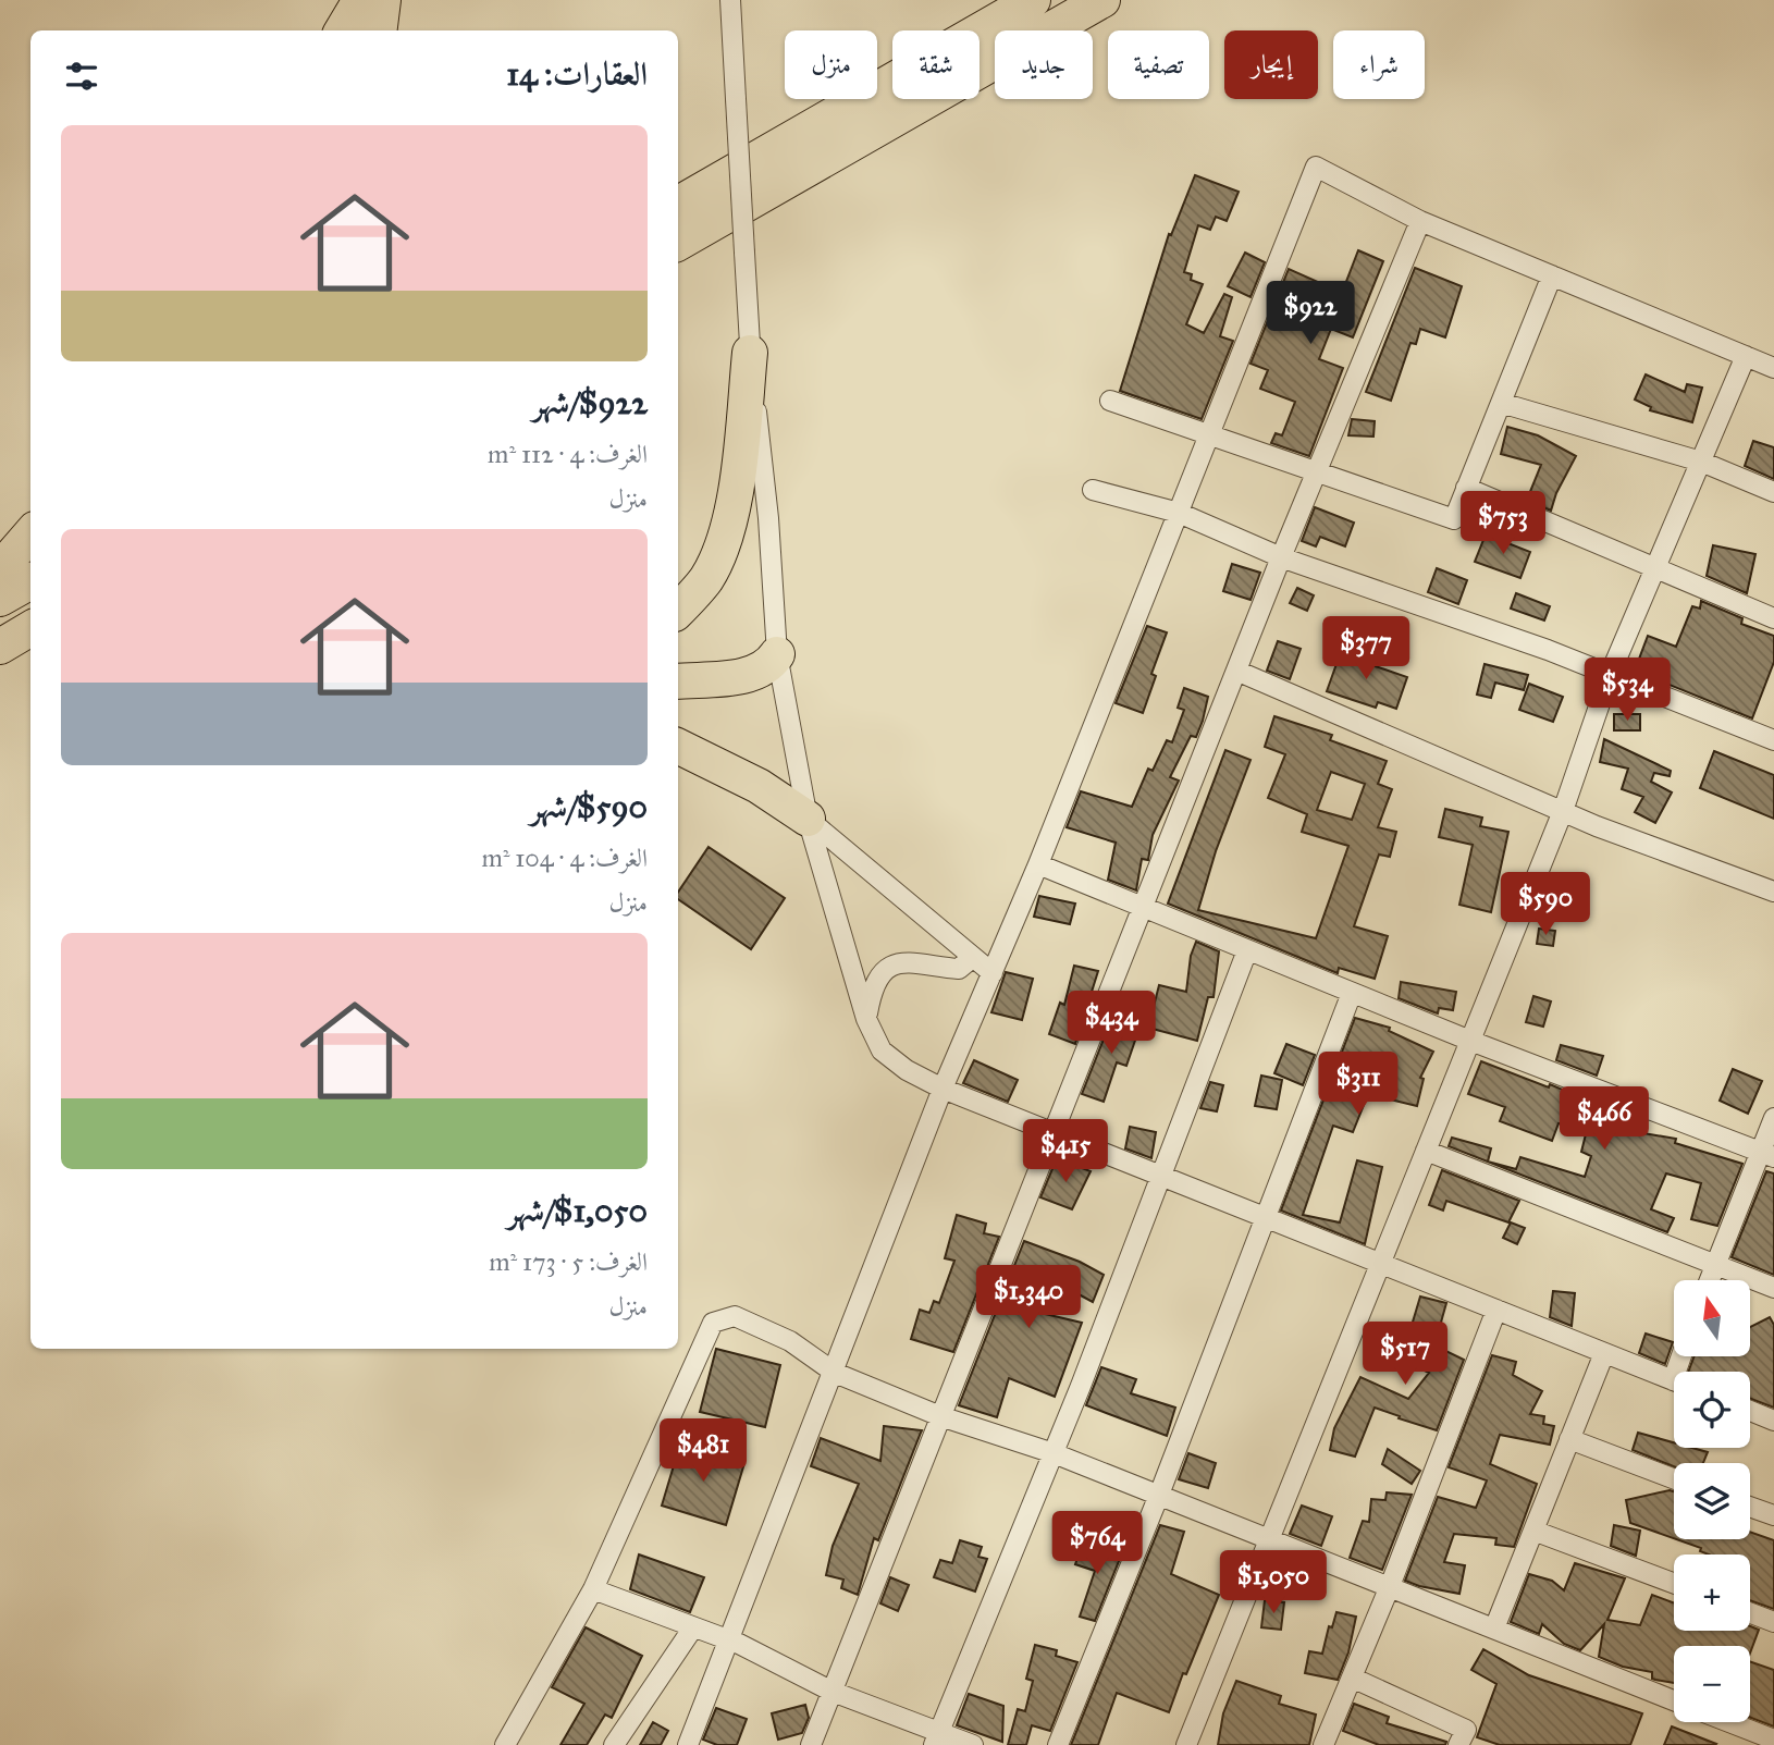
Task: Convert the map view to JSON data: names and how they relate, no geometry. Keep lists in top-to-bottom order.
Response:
{
  "north": "top",
  "page": {
    "chip": [
      "شراء",
      "إيجار",
      "تصفية",
      "جديد",
      "شقة",
      "منزل"
    ],
    "heading": "العقارات: 14",
    "list": [
      {
        "name": "$922/شهر",
        "note": "الغرف: 4 · 112 m² · منزل"
      },
      {
        "name": "$590/شهر",
        "note": "الغرف: 4 · 104 m² · منزل"
      },
      {
        "name": "$1,050/شهر",
        "note": "الغرف: 5 · 173 m² · منزل"
      }
    ],
    "price": [
      "$922",
      "$753",
      "$377",
      "$534",
      "$590",
      "$434",
      "$311",
      "$466",
      "$415",
      "$1,340",
      "$517",
      "$481",
      "$764",
      "$1,050"
    ],
    "map_buttons": ["+", "−"]
  }
}
